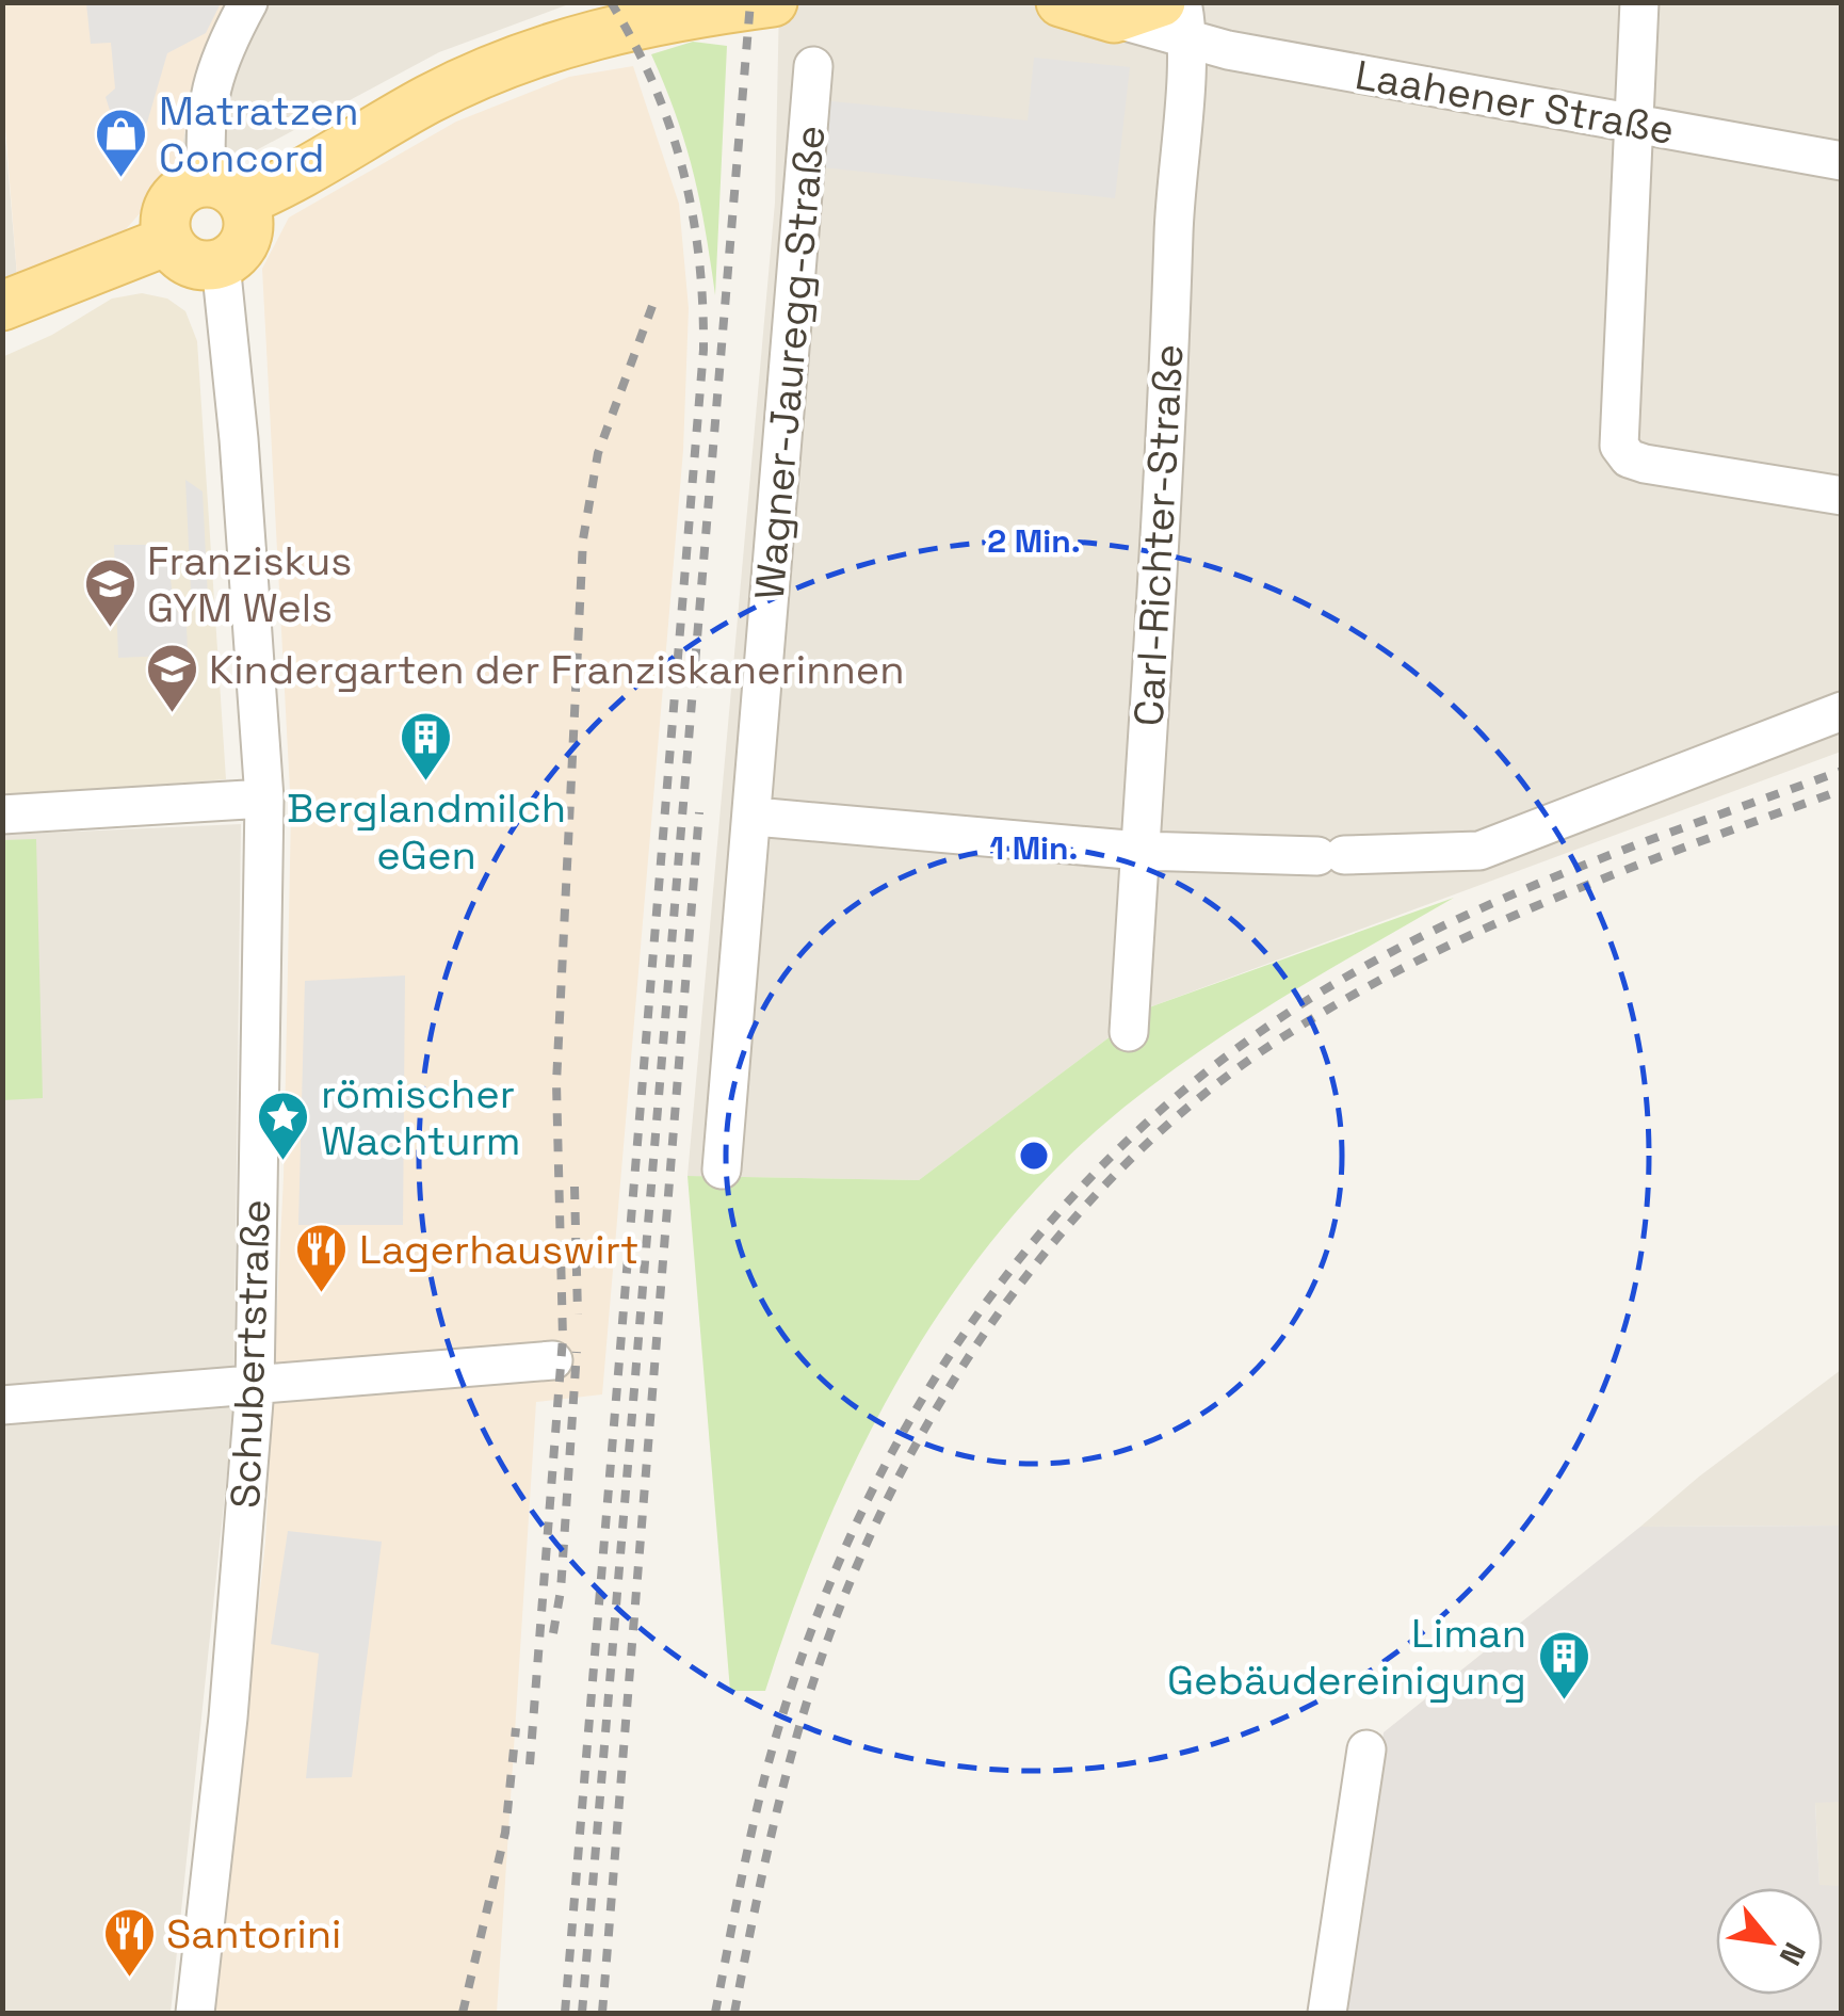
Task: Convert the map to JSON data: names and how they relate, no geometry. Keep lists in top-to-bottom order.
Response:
{
  "streets": {
    "street": [
      "Laahener Straße",
      "Wagner-Jauregg-Straße",
      "Carl-Richter-Straße",
      "Schubertstraße"
    ]
  },
  "crossings": [
    ["Laahener Straße", "Carl-Richter-Straße"]
  ],
  "places": {
    "shop": ["Matratzen Concord"],
    "school or university": ["Franziskus GYM Wels", "Kindergarten der Franziskanerinnen"],
    "building": ["Berglandmilch eGen", "Liman Gebäudereinigung"],
    "place": ["römischer Wachturm"],
    "restaurant": ["Lagerhauswirt", "Santorini"]
  },
  "north": "bottom right",
  "rings": ["2 Min.", "1 Min."]
}
